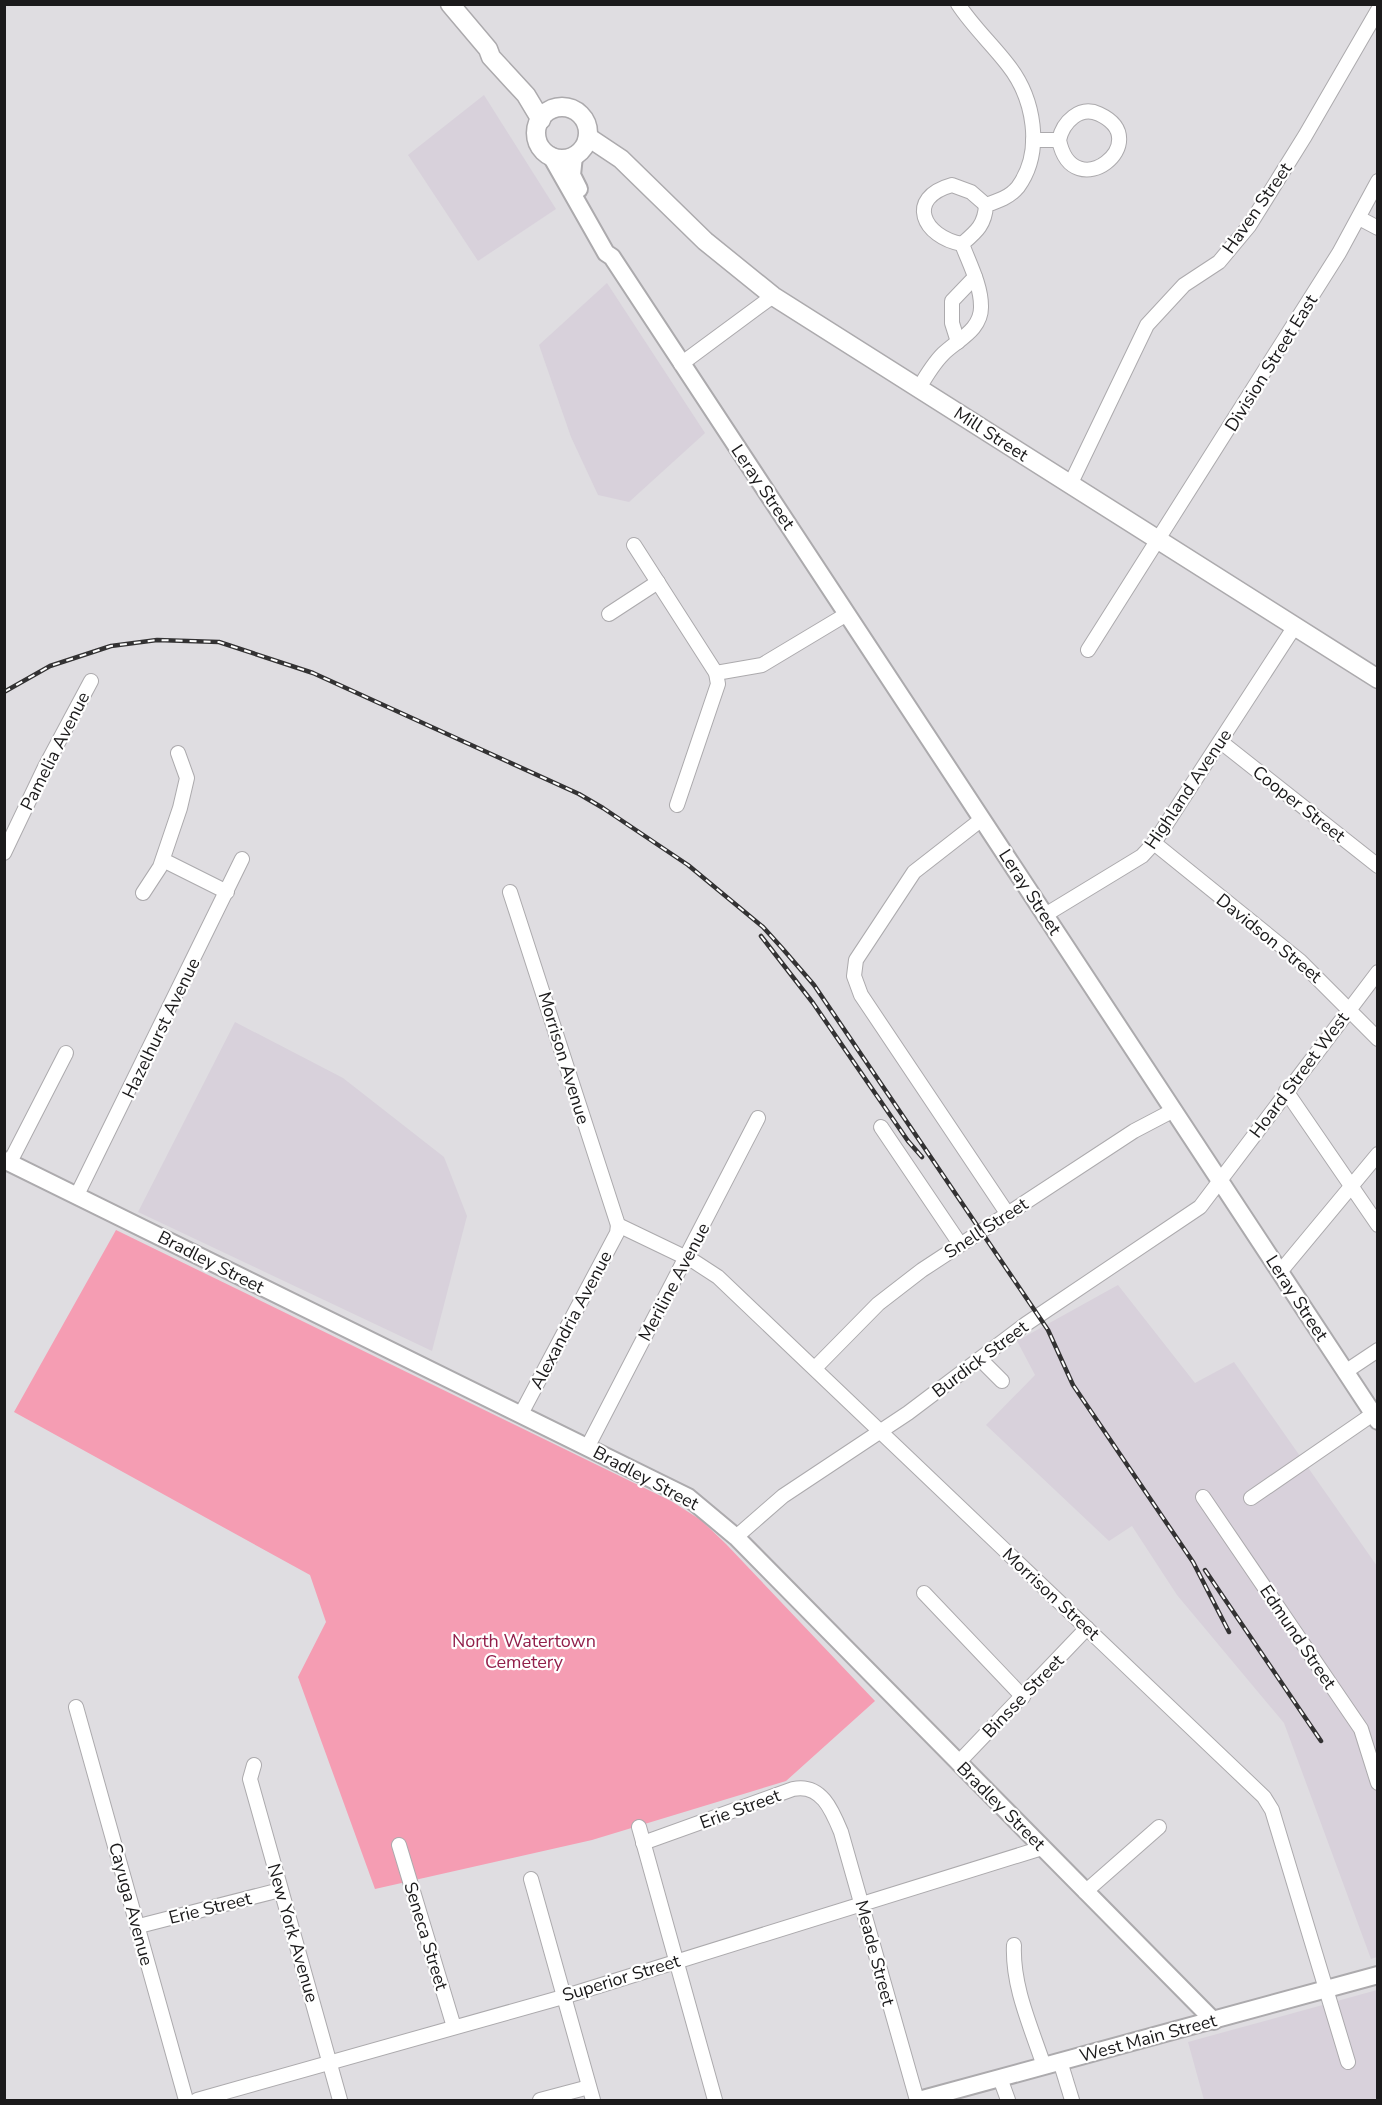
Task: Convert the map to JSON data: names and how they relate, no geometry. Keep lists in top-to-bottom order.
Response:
{
  "streets": {
    "highway": ["Mill Street"],
    "main road": ["Leray Street", "Bradley Street", "West Main Street"],
    "street": [
      "Haven Street",
      "Division Street East",
      "Pamelia Avenue",
      "Highland Avenue",
      "Cooper Street",
      "Davidson Street",
      "Hazelhurst Avenue",
      "Morrison Avenue",
      "Hoard Street West",
      "Snell Street",
      "Meriline Avenue",
      "Alexandria Avenue",
      "Burdick Street",
      "Morrison Street",
      "Edmund Street",
      "Binsse Street",
      "Erie Street",
      "Cayuga Avenue",
      "New York Avenue",
      "Seneca Street",
      "Meade Street",
      "Superior Street"
    ]
  },
  "crossings": [
    ["Haven Street", "Mill Street"],
    ["Division Street East", "Mill Street"],
    ["Mill Street", "Highland Avenue"],
    ["Leray Street", "Highland Avenue"],
    ["Leray Street", "Hoard Street West"],
    ["Leray Street", "Snell Street"],
    ["Leray Street", "Burdick Street"],
    ["Highland Avenue", "Cooper Street"],
    ["Highland Avenue", "Davidson Street"],
    ["Davidson Street", "Hoard Street West"],
    ["Hazelhurst Avenue", "Bradley Street"],
    ["Morrison Avenue", "Alexandria Avenue"],
    ["Morrison Avenue", "Morrison Street"],
    ["Hoard Street West", "Burdick Street"],
    ["Snell Street", "Morrison Street"],
    ["Bradley Street", "Meriline Avenue"],
    ["Bradley Street", "Alexandria Avenue"],
    ["Bradley Street", "Burdick Street"],
    ["Bradley Street", "Binsse Street"],
    ["Bradley Street", "Superior Street"],
    ["Bradley Street", "West Main Street"],
    ["Meriline Avenue", "Morrison Street"],
    ["Alexandria Avenue", "Morrison Street"],
    ["Burdick Street", "Morrison Street"],
    ["Morrison Street", "Binsse Street"],
    ["Morrison Street", "West Main Street"],
    ["Erie Street", "Cayuga Avenue"],
    ["Erie Street", "New York Avenue"],
    ["Erie Street", "Meade Street"],
    ["New York Avenue", "Superior Street"],
    ["Seneca Street", "Superior Street"],
    ["Meade Street", "Superior Street"],
    ["Meade Street", "West Main Street"]
  ],
  "parks": ["North Watertown Cemetery"]
}
